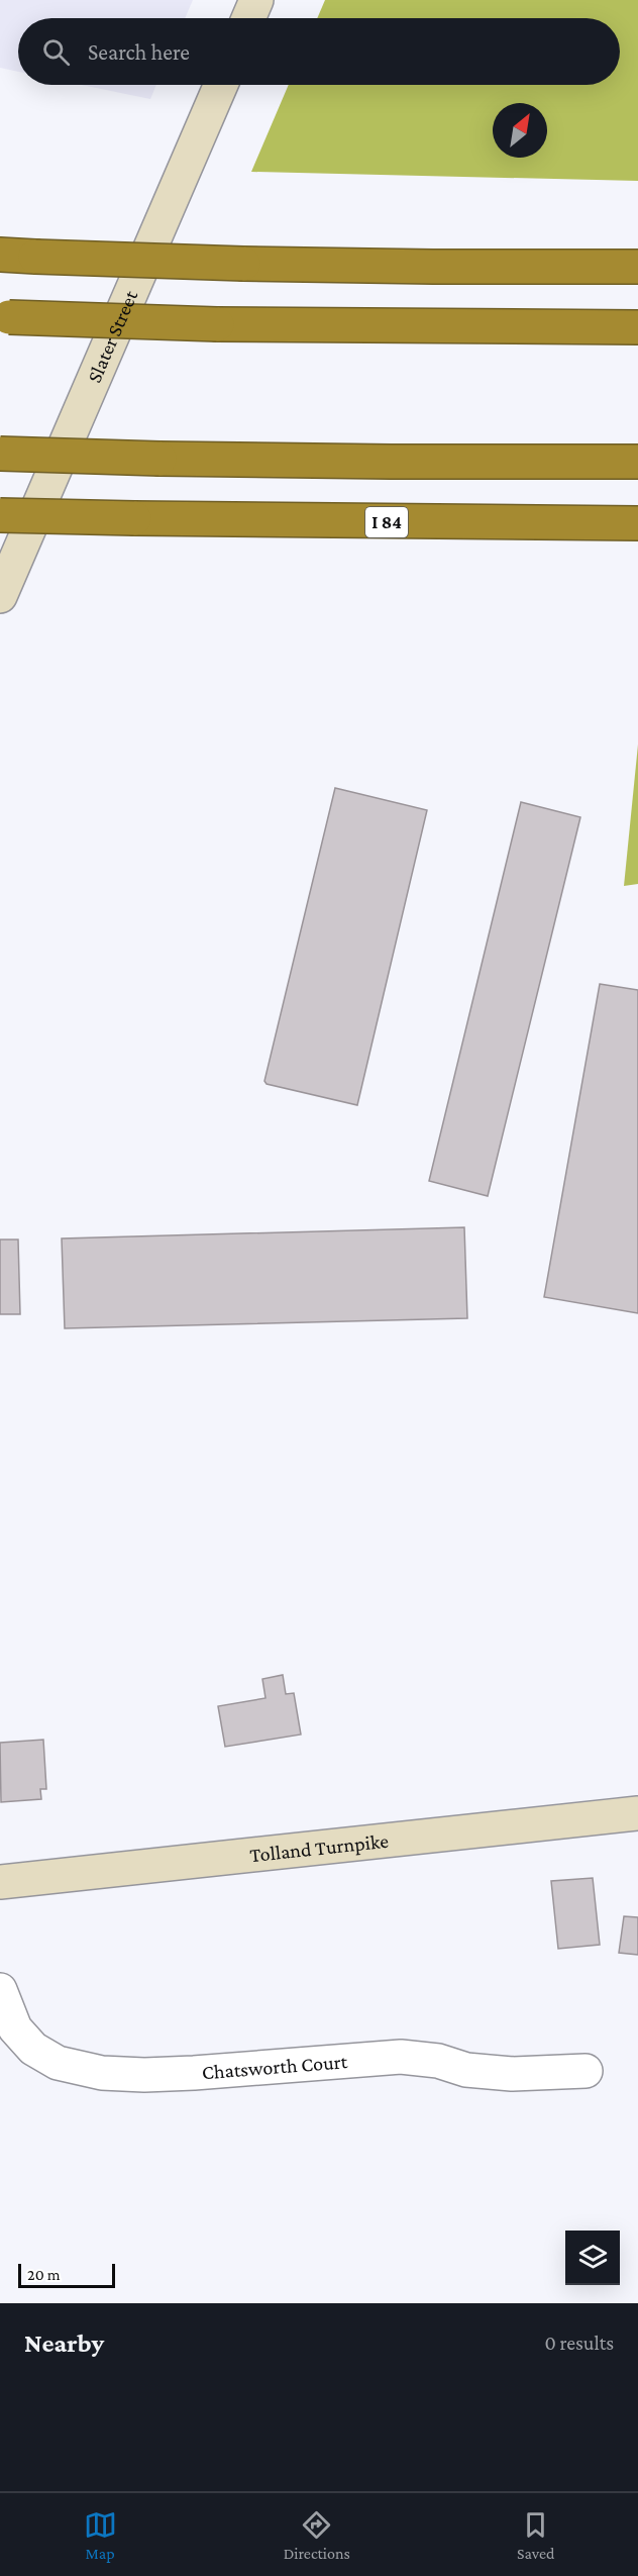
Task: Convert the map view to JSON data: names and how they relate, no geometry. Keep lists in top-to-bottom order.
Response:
{
  "streets": {
    "highway": ["I 84"],
    "street": ["Slater Street", "Tolland Turnpike", "Chatsworth Court"]
  },
  "scale_bar": "20 m",
  "north": "top right",
  "page": {
    "search": "Search here",
    "scale": "20 m",
    "heading": ["Nearby", "0 results"],
    "nav": ["Map", "Directions", "Saved"]
  }
}
